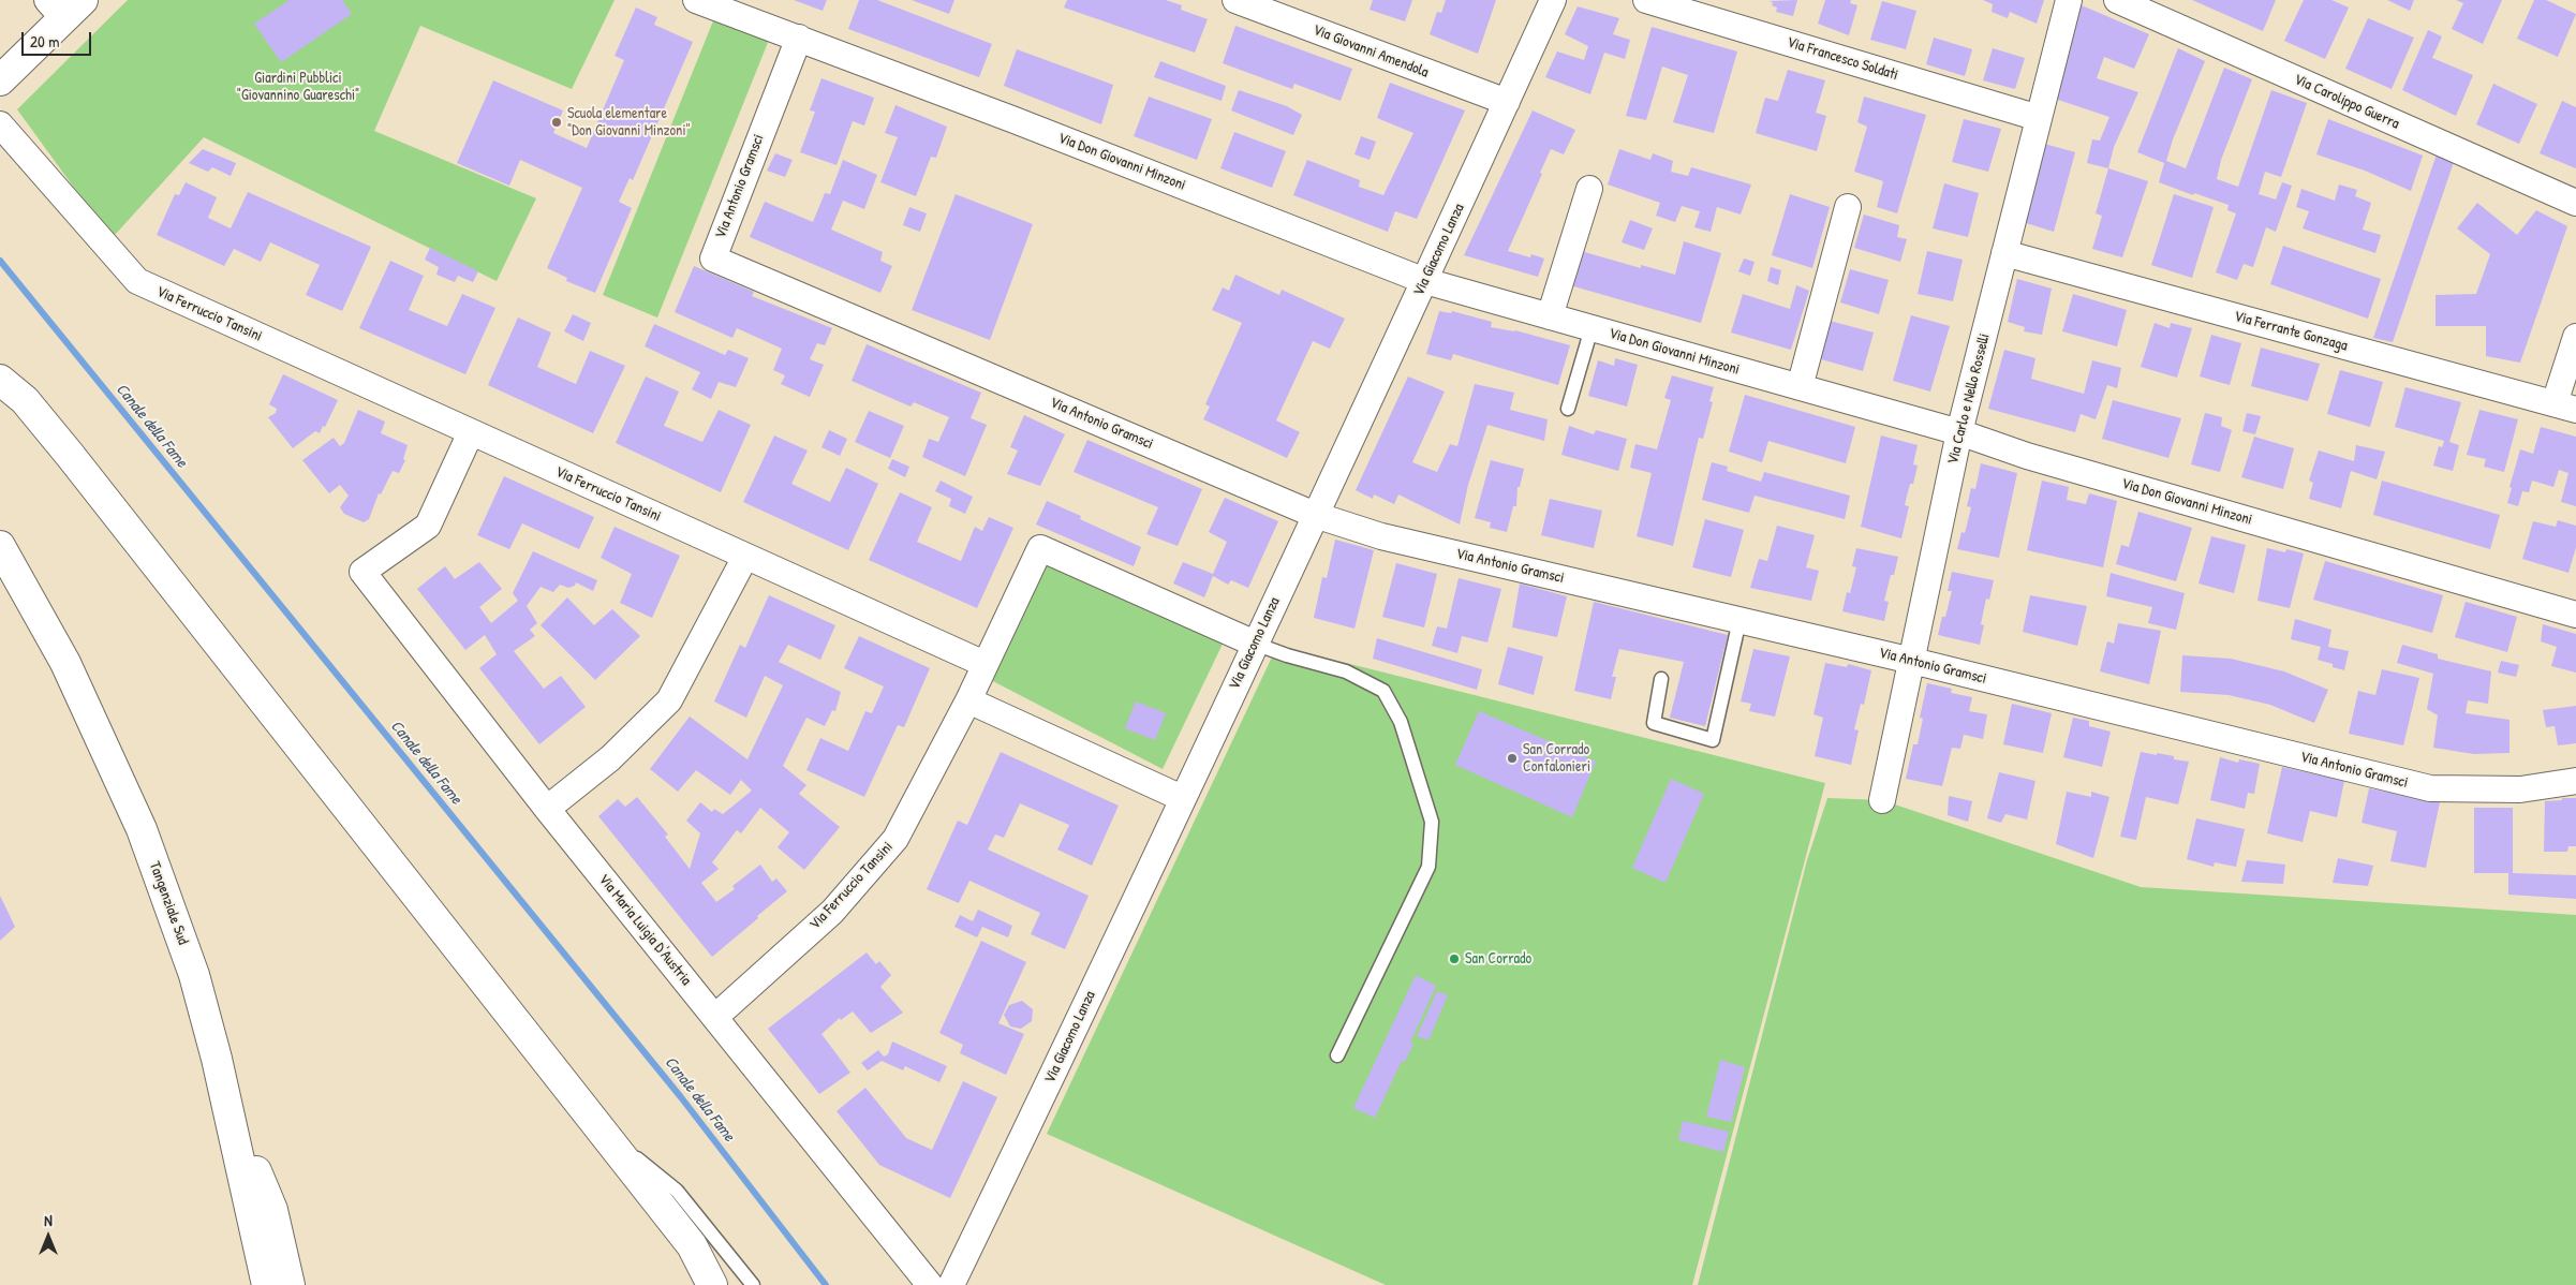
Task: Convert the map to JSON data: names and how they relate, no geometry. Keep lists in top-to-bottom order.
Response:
{
  "streets": {
    "main road": ["Tangenziale Sud"],
    "street": [
      "Via Giovanni Amendola",
      "Via Francesco Soldati",
      "Via Carolippo Guerra",
      "Via Don Giovanni Minzoni",
      "Via Antonio Gramsci",
      "Via Giacomo Lanza",
      "Via Ferruccio Tansini",
      "Via Ferrante Gonzaga",
      "Via Carlo e Nello Rosselli",
      "Via Maria Luigia D'Austria"
    ]
  },
  "crossings": [
    ["Via Giovanni Amendola", "Via Giacomo Lanza"],
    ["Via Francesco Soldati", "Via Carlo e Nello Rosselli"],
    ["Via Don Giovanni Minzoni", "Via Antonio Gramsci"],
    ["Via Don Giovanni Minzoni", "Via Giacomo Lanza"],
    ["Via Don Giovanni Minzoni", "Via Carlo e Nello Rosselli"],
    ["Via Antonio Gramsci", "Via Giacomo Lanza"],
    ["Via Antonio Gramsci", "Via Carlo e Nello Rosselli"],
    ["Via Giacomo Lanza", "Via Ferruccio Tansini"],
    ["Via Ferruccio Tansini", "Via Maria Luigia D'Austria"],
    ["Via Ferrante Gonzaga", "Via Carlo e Nello Rosselli"]
  ],
  "water": ["Canale della Fame"],
  "parks": ["Giardini Pubblici \"Giovannino Guareschi\""],
  "places": ["Scuola elementare \"Don Giovanni Minzoni\"", "San Corrado Confalonieri", "San Corrado"],
  "scale_bar": "20 m",
  "north": "top"
}
